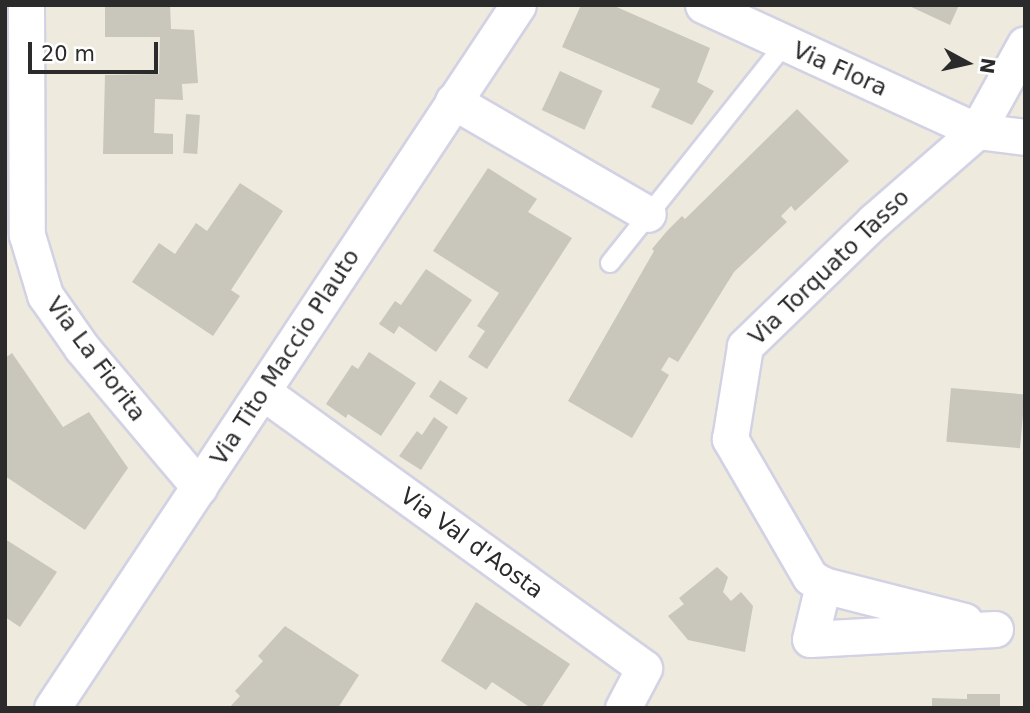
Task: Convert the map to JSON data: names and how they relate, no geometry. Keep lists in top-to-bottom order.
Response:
{
  "streets": {
    "street": [
      "Via Flora",
      "Via Torquato Tasso",
      "Via Tito Maccio Plauto",
      "Via La Fiorita",
      "Via Val d'Aosta"
    ]
  },
  "crossings": [
    ["Via Flora", "Via Torquato Tasso"],
    ["Via Tito Maccio Plauto", "Via La Fiorita"],
    ["Via Tito Maccio Plauto", "Via Val d'Aosta"]
  ],
  "scale_bar": "20 m",
  "north": "right"
}
